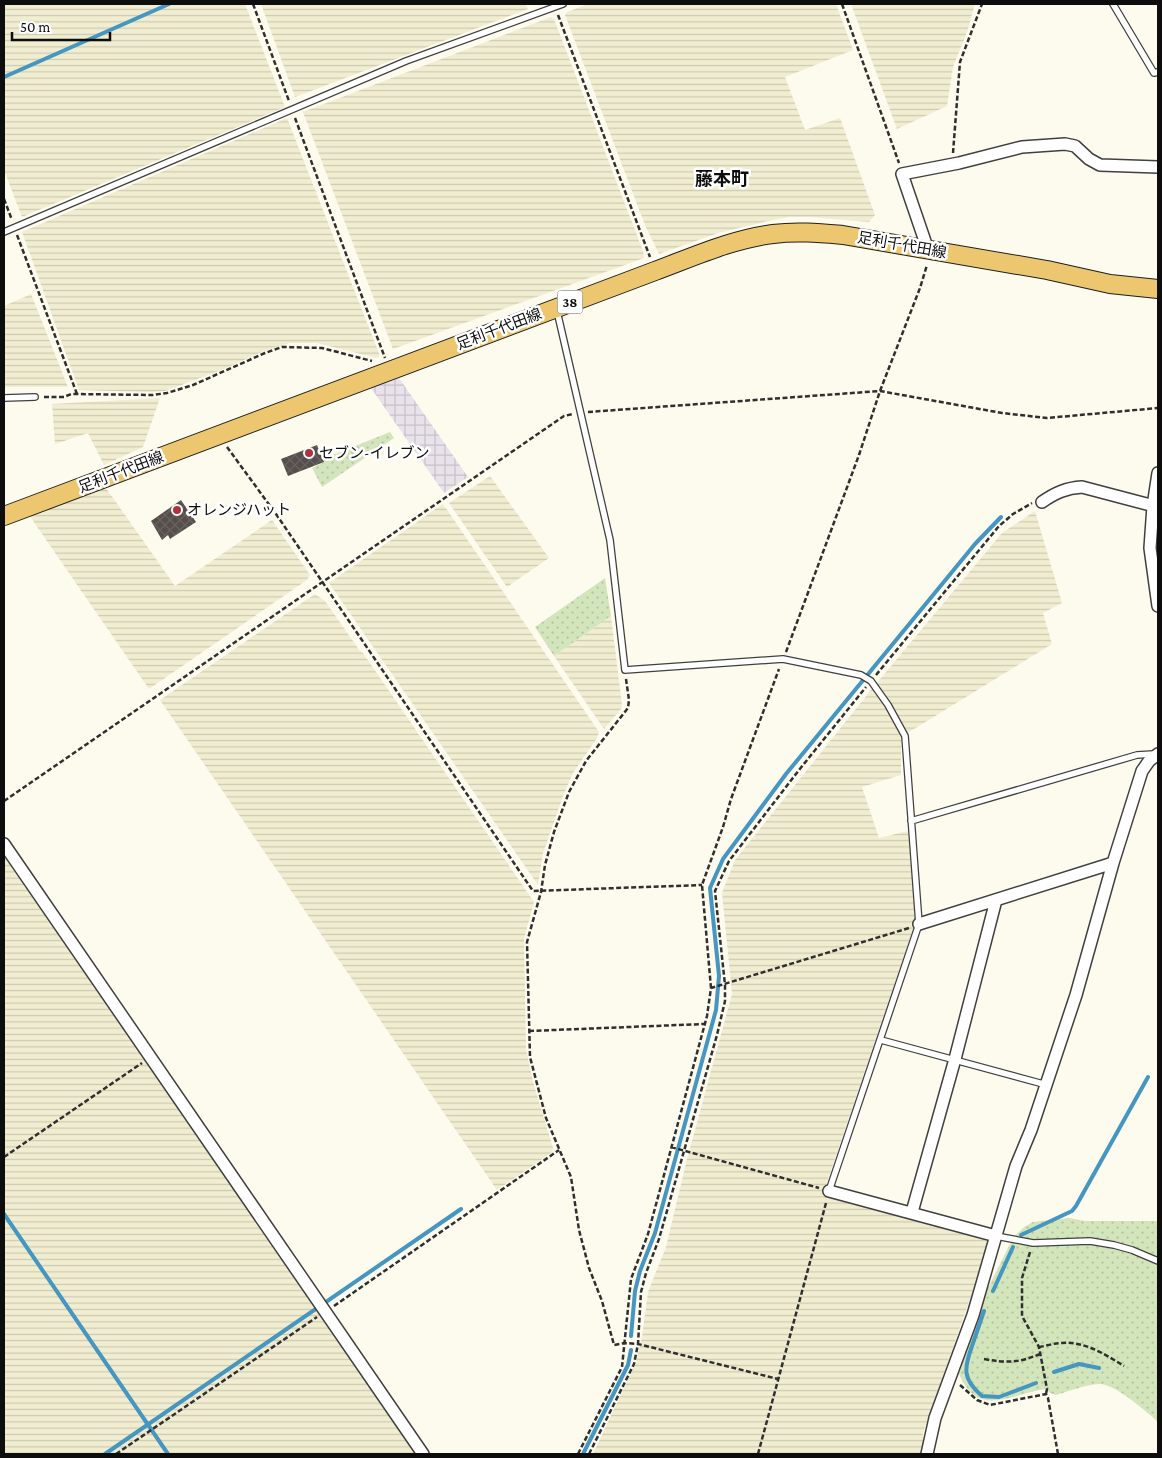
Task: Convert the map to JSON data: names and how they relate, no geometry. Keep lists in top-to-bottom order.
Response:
{
  "streets": {
    "main road": ["足利千代田線", "38"]
  },
  "districts": ["藤本町"],
  "places": ["セブン-イレブン", "オレンジハット"],
  "scale_bar": "50 m"
}
